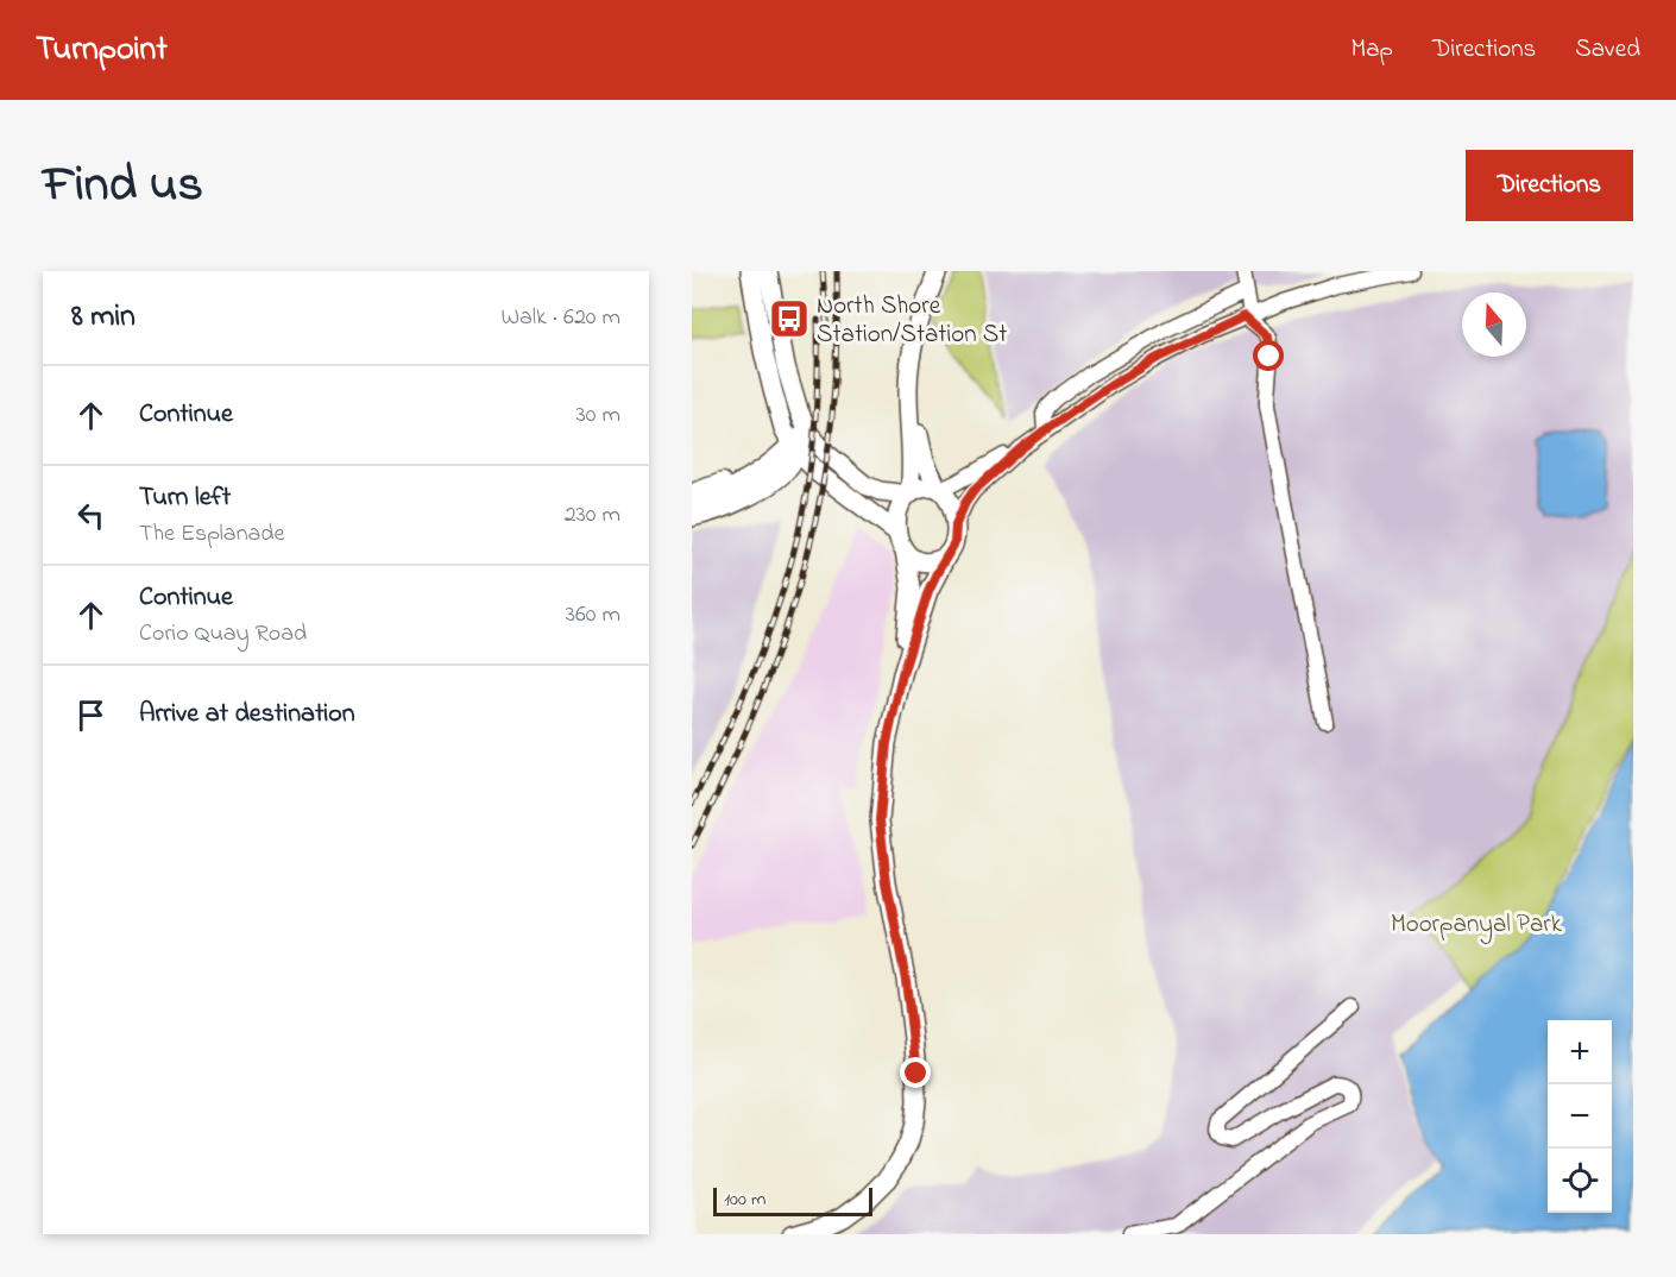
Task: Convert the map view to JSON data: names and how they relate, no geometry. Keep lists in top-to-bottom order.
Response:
{
  "parks": ["Moorpanyal Park"],
  "places": {
    "bus stop": ["North Shore Station/Station St"]
  },
  "scale_bar": "100 m",
  "north": "top",
  "page": {
    "header": "Turnpoint",
    "nav": ["Map", "Directions", "Saved"],
    "title": "Find us",
    "buttons": "Directions",
    "heading": ["8 min", "Walk · 620 m"],
    "list": [
      ["Continue", "30 m"],
      ["Turn left", "The Esplanade", "230 m"],
      ["Continue", "Corio Quay Road", "360 m"],
      "Arrive at destination"
    ],
    "map_buttons": ["+", "−"],
    "scale": "100 m"
  }
}
